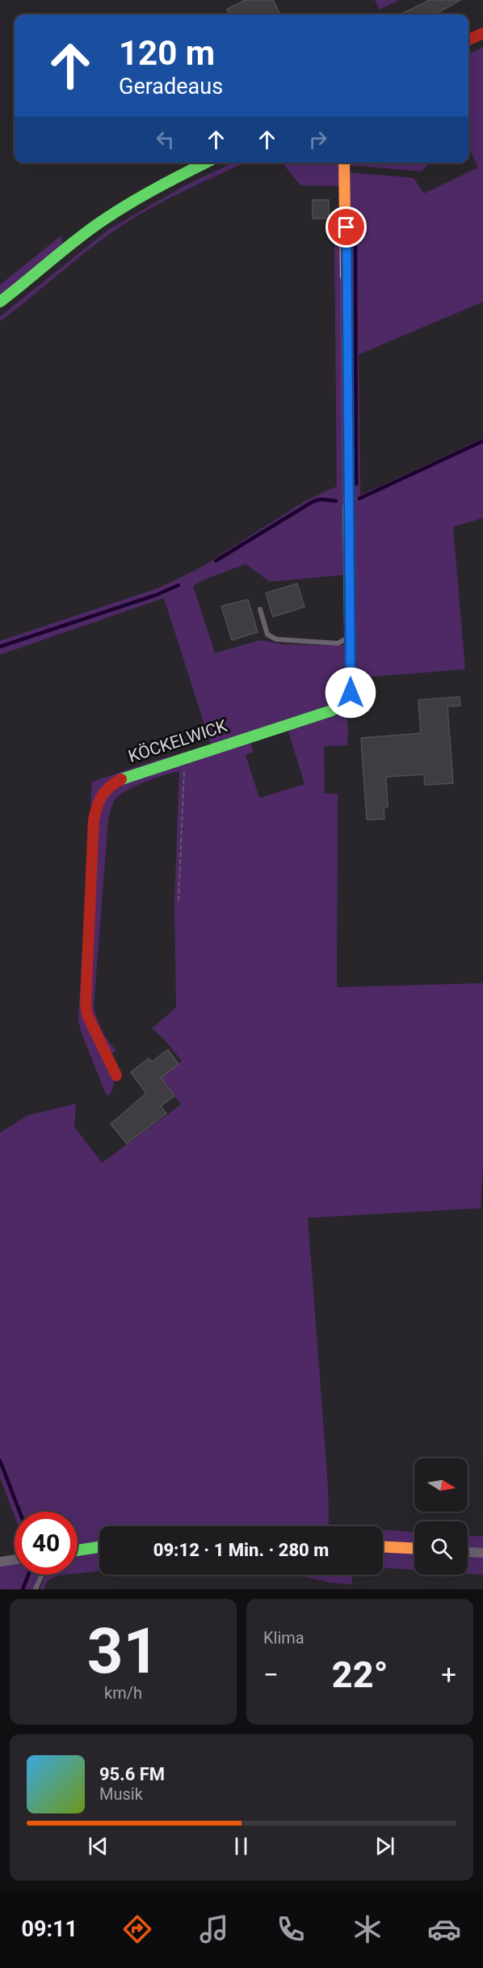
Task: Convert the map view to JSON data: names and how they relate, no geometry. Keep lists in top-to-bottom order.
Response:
{
  "streets": {
    "street": ["KÖCKELWICK"]
  },
  "north": "right",
  "page": {
    "turn": ["120 m", "Geradeaus"],
    "limit": "40",
    "trip": "09:12 · 1 Min. · 280 m",
    "tile": [
      ["31", "km/h"],
      "Klima"
    ],
    "heat": ["−", "22°", "+"],
    "song": ["95.6 FM", "Musik"],
    "tabs": "09:11"
  }
}
